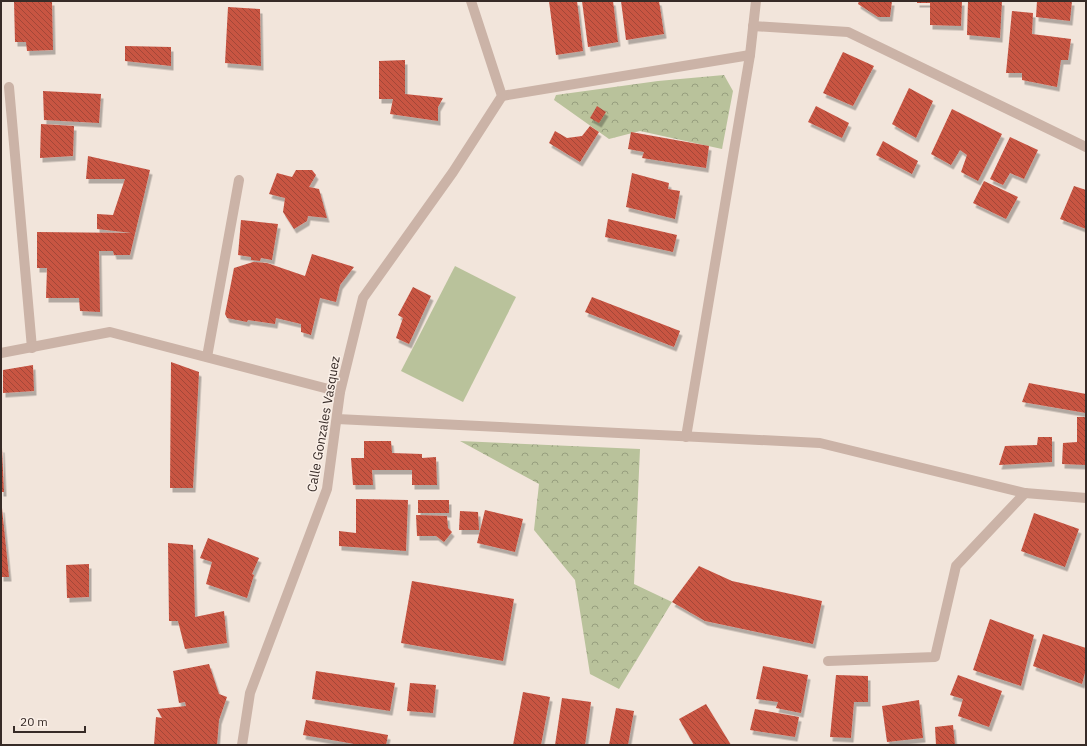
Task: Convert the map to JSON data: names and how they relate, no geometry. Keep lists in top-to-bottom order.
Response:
{
  "streets": {
    "street": ["Calle Gonzales Vasquez"]
  },
  "scale_bar": "20 m"
}
